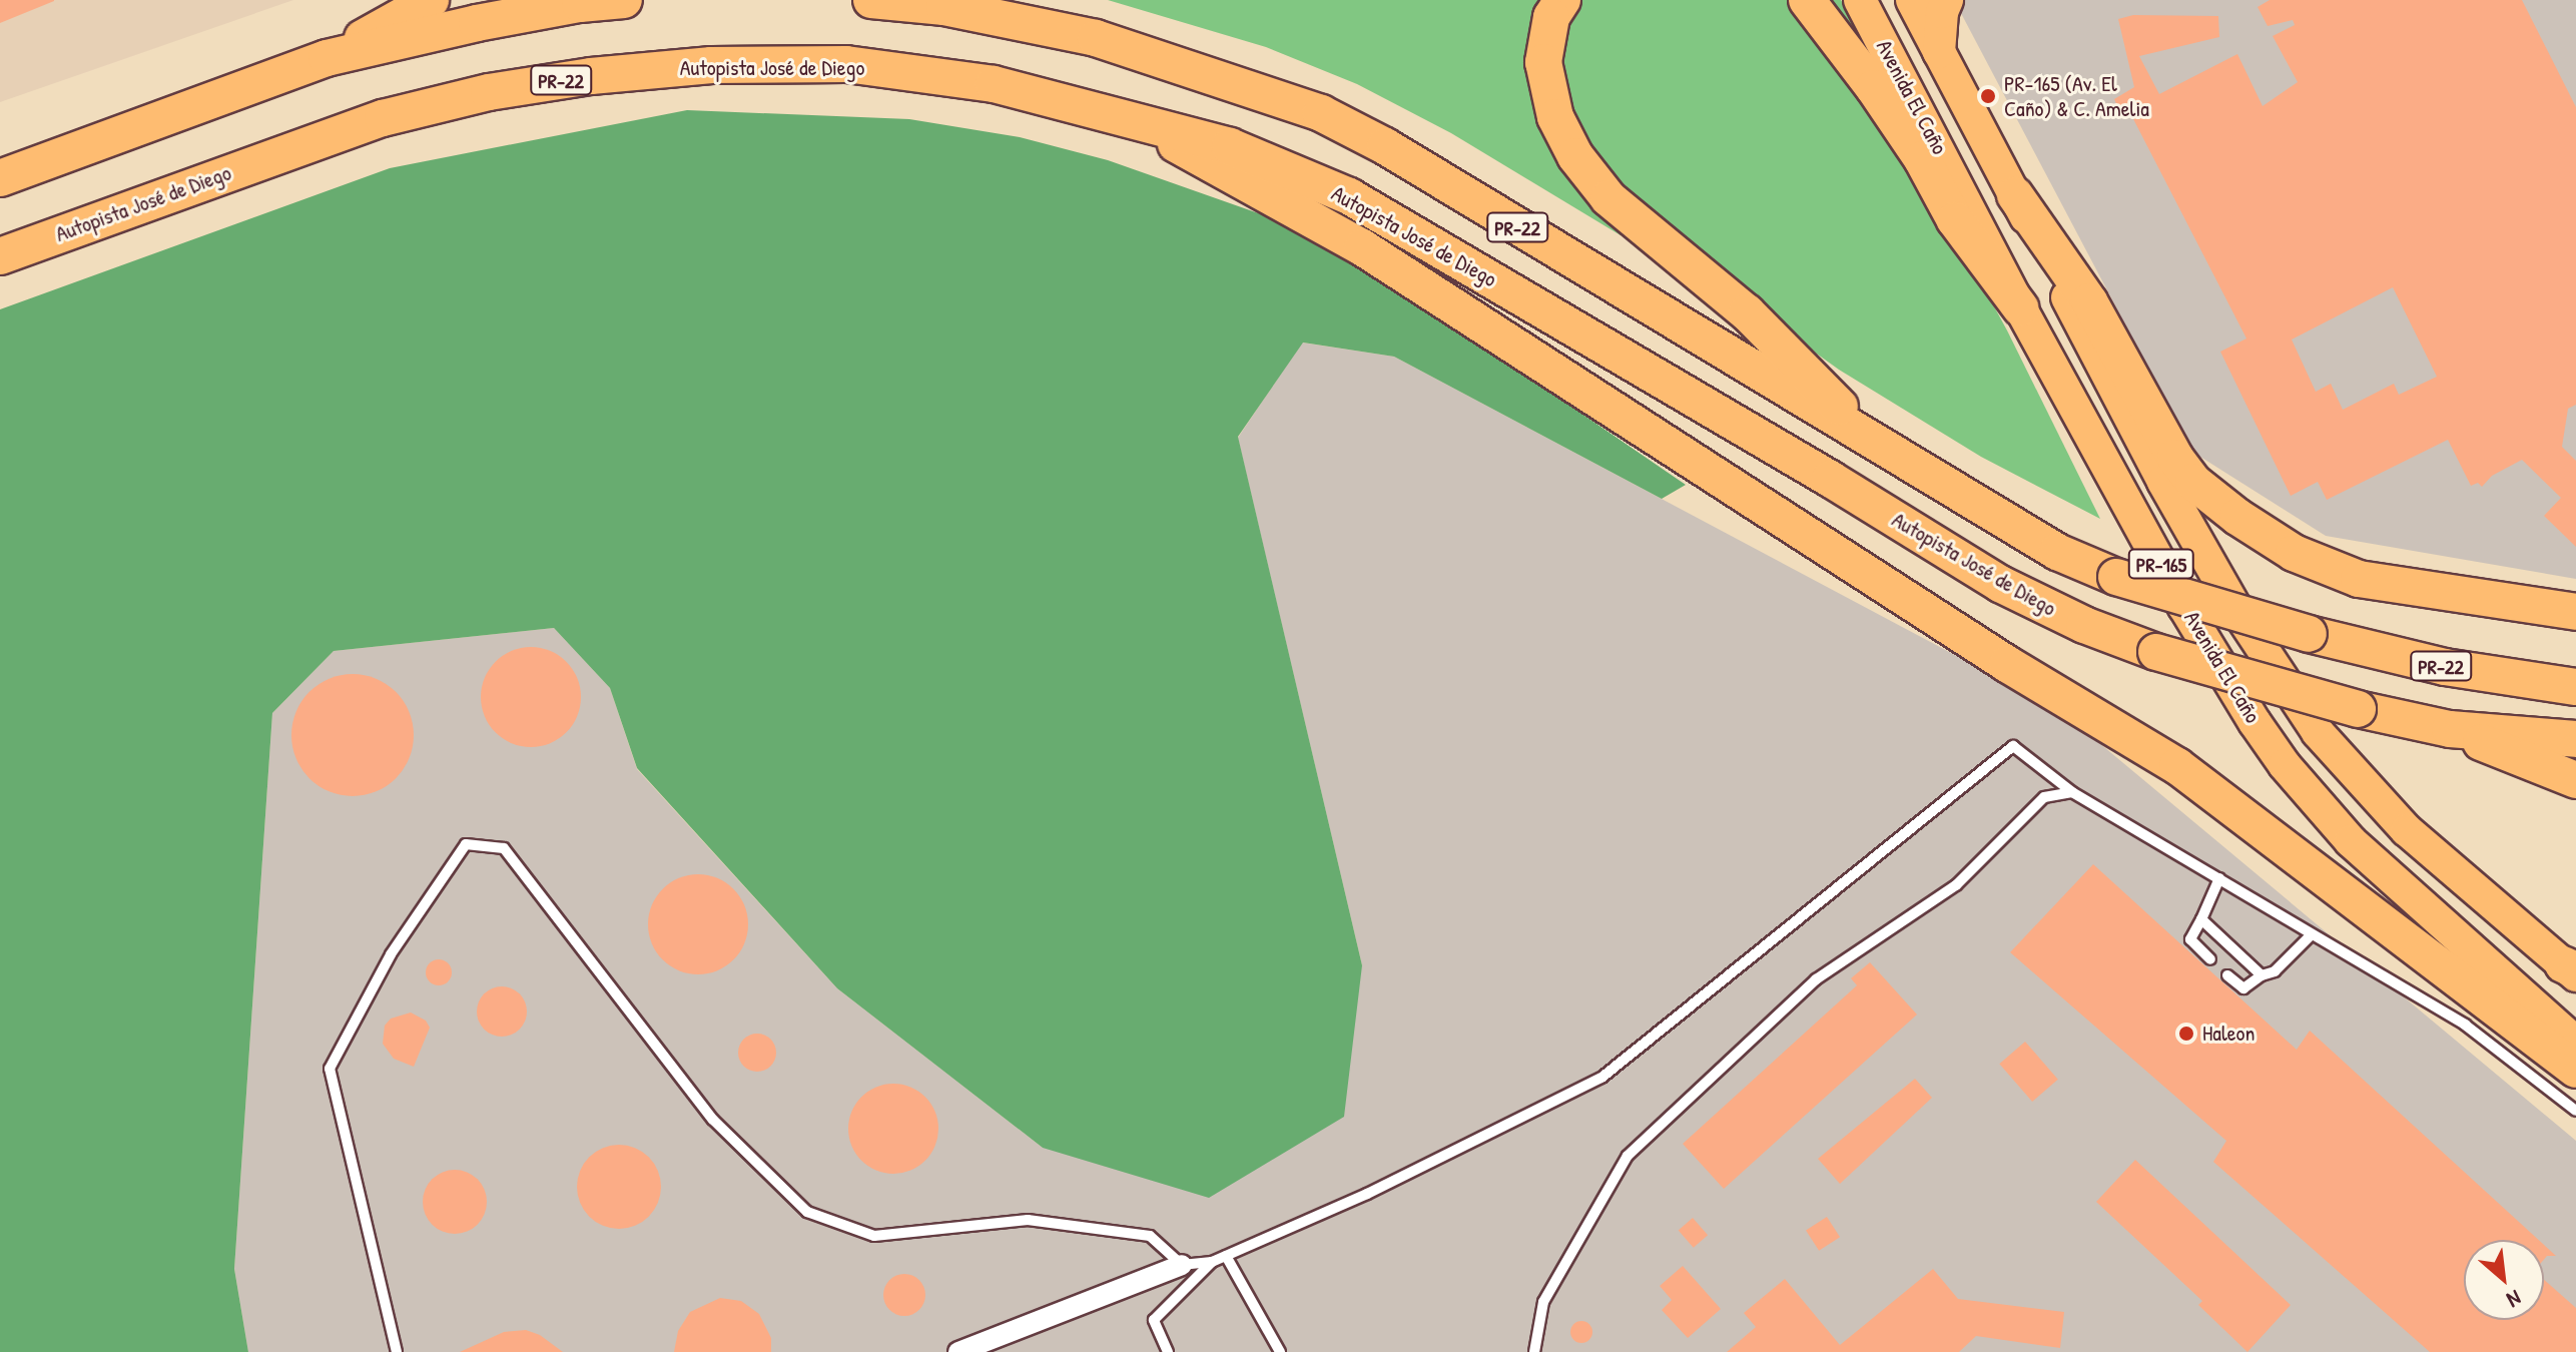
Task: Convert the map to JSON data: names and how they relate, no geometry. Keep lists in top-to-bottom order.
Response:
{
  "streets": {
    "highway": [
      "Autopista José de Diego",
      "PR-22",
      "Avenida El Caño",
      "PR-165"
    ]
  },
  "places": ["PR-165 (Av. El Caño) & C. Amelia", "Haleon"],
  "north": "bottom right"
}
